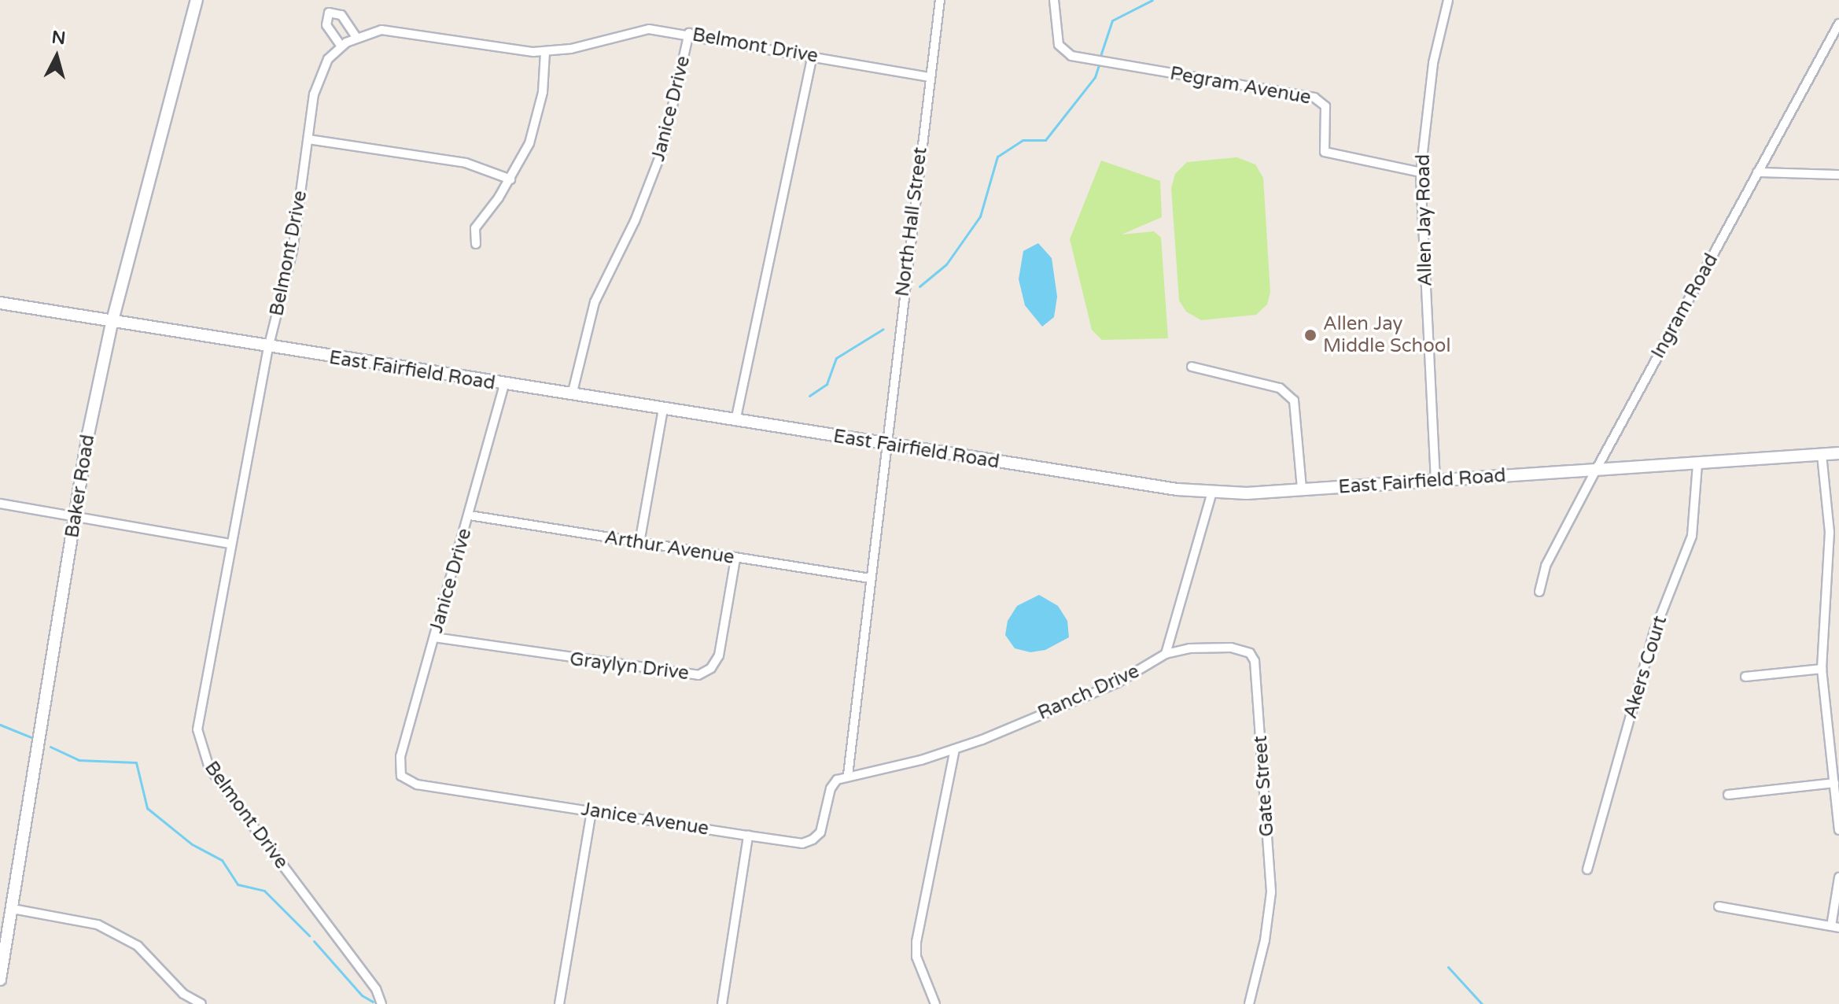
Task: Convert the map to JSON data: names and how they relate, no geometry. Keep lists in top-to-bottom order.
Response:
{
  "streets": {
    "main road": ["East Fairfield Road", "Baker Road"],
    "street": [
      "Belmont Drive",
      "Pegram Avenue",
      "Janice Drive",
      "Allen Jay Road",
      "North Hall Street",
      "Ingram Road",
      "Arthur Avenue",
      "Graylyn Drive",
      "Akers Court",
      "Ranch Drive",
      "Gate Street",
      "Janice Avenue"
    ]
  },
  "crossings": [
    ["Belmont Drive", "Janice Drive"],
    ["Belmont Drive", "North Hall Street"],
    ["Belmont Drive", "East Fairfield Road"],
    ["Pegram Avenue", "Allen Jay Road"],
    ["Janice Drive", "East Fairfield Road"],
    ["Janice Drive", "Arthur Avenue"],
    ["Janice Drive", "Graylyn Drive"],
    ["Janice Drive", "Janice Avenue"],
    ["Allen Jay Road", "East Fairfield Road"],
    ["North Hall Street", "East Fairfield Road"],
    ["North Hall Street", "Arthur Avenue"],
    ["North Hall Street", "Ranch Drive"],
    ["North Hall Street", "Janice Avenue"],
    ["Ingram Road", "East Fairfield Road"],
    ["East Fairfield Road", "Baker Road"],
    ["East Fairfield Road", "Akers Court"],
    ["Arthur Avenue", "Graylyn Drive"],
    ["Ranch Drive", "Gate Street"],
    ["Ranch Drive", "Janice Avenue"]
  ],
  "places": ["Allen Jay Middle School"],
  "north": "top"
}
